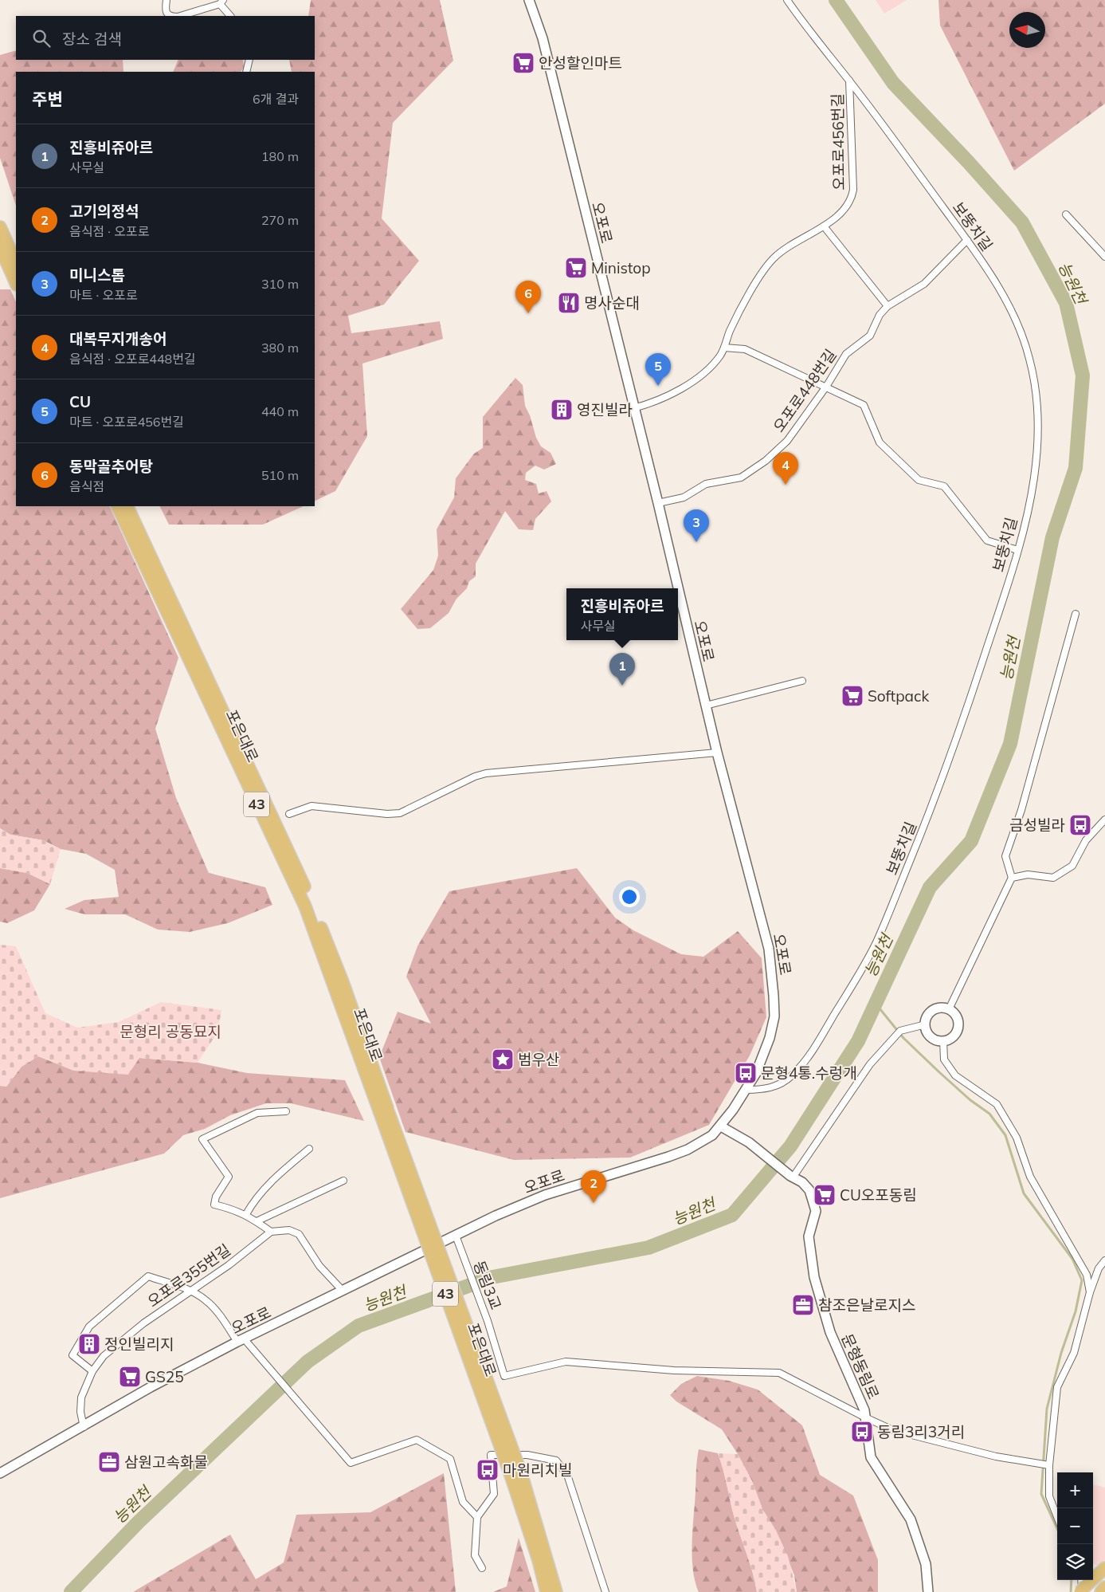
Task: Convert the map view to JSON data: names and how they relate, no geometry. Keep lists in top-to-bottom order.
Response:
{
  "streets": {
    "highway": ["포은대로", "43"],
    "street": [
      "오포로456번길",
      "오포로",
      "보뚱치길",
      "오포로448번길",
      "오포로355번길",
      "동림3교",
      "문형동림로"
    ]
  },
  "crossings": [
    ["오포로456번길", "오포로"],
    ["오포로456번길", "보뚱치길"],
    ["오포로", "보뚱치길"],
    ["오포로", "오포로448번길"],
    ["오포로", "오포로355번길"],
    ["오포로", "동림3교"],
    ["오포로", "문형동림로"],
    ["보뚱치길", "오포로448번길"],
    ["포은대로", "43"],
    ["동림3교", "문형동림로"]
  ],
  "water": ["능원천"],
  "parks": ["문형리 공동묘지"],
  "places": {
    "supermarket": [
      "안성할인마트",
      "Ministop",
      "Softpack",
      "CU오포동림",
      "GS25"
    ],
    "restaurant": ["명사순대"],
    "building": ["영진빌라", "정인빌리지"],
    "bus stop": [
      "금성빌라",
      "문형4통.수렁개",
      "동림3리3거리",
      "마원리치빌"
    ],
    "place": ["범우산"],
    "office": ["참조은날로지스", "삼원고속화물"]
  },
  "north": "left",
  "page": {
    "search": "장소 검색",
    "heading": ["주변", "6개 결과"],
    "list": [
      {
        "mark": "1",
        "name": "진흥비쥬아르",
        "note": "사무실",
        "value": "180 m"
      },
      {
        "mark": "2",
        "name": "고기의정석",
        "note": "음식점 · 오포로",
        "value": "270 m"
      },
      {
        "mark": "3",
        "name": "미니스톱",
        "note": "마트 · 오포로",
        "value": "310 m"
      },
      {
        "mark": "4",
        "name": "대복무지개송어",
        "note": "음식점 · 오포로448번길",
        "value": "380 m"
      },
      {
        "mark": "5",
        "name": "CU",
        "note": "마트 · 오포로456번길",
        "value": "440 m"
      },
      {
        "mark": "6",
        "name": "동막골추어탕",
        "note": "음식점",
        "value": "510 m"
      }
    ],
    "pins": [
      "6",
      "5",
      "4",
      "3",
      "1",
      "2"
    ],
    "popup": ["진흥비쥬아르", "사무실"],
    "map_buttons": ["+", "−"]
  }
}
